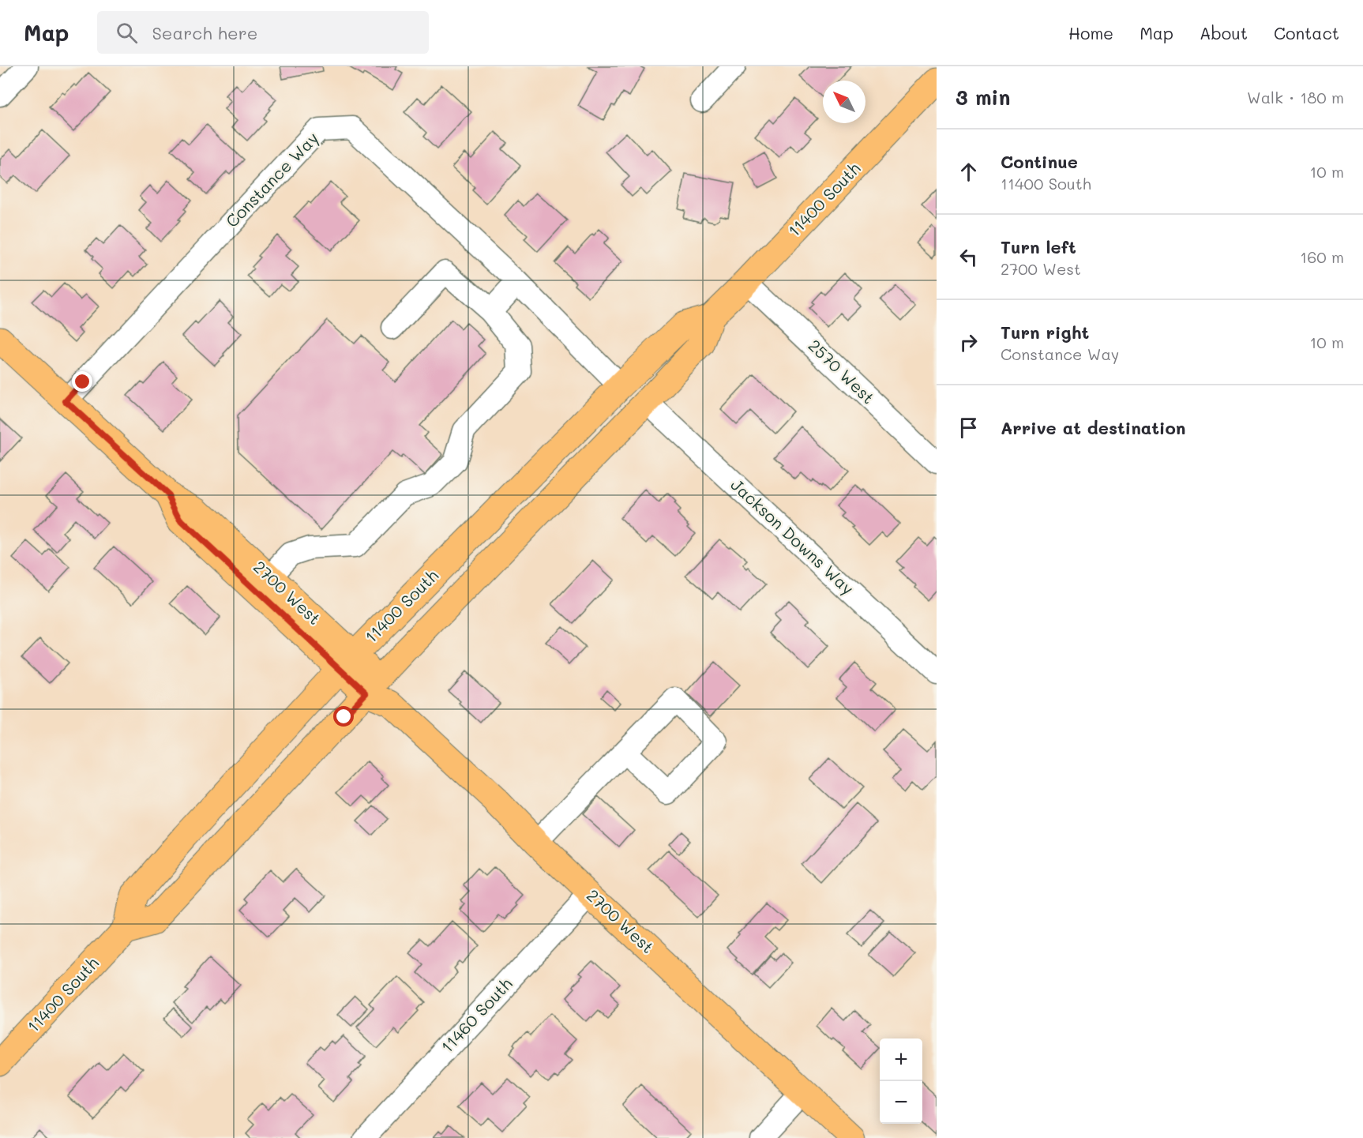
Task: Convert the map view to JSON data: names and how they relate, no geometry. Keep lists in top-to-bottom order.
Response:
{
  "streets": {
    "main road": ["11400 South", "2700 West"],
    "street": [
      "Constance Way",
      "2570 West",
      "Jackson Downs Way",
      "11460 South"
    ]
  },
  "crossings": [
    ["Constance Way", "11400 South"],
    ["Constance Way", "2700 West"],
    ["11400 South", "2570 West"],
    ["11400 South", "Jackson Downs Way"],
    ["11400 South", "2700 West"],
    ["2700 West", "11460 South"]
  ],
  "north": "top left",
  "page": {
    "header": "Map",
    "search": "Search here",
    "nav": [
      "Home",
      "Map",
      "About",
      "Contact"
    ],
    "heading": ["3 min", "Walk · 180 m"],
    "list": [
      ["Continue", "11400 South", "10 m"],
      ["Turn left", "2700 West", "160 m"],
      ["Turn right", "Constance Way", "10 m"],
      "Arrive at destination"
    ],
    "map_buttons": ["+", "−"]
  }
}
